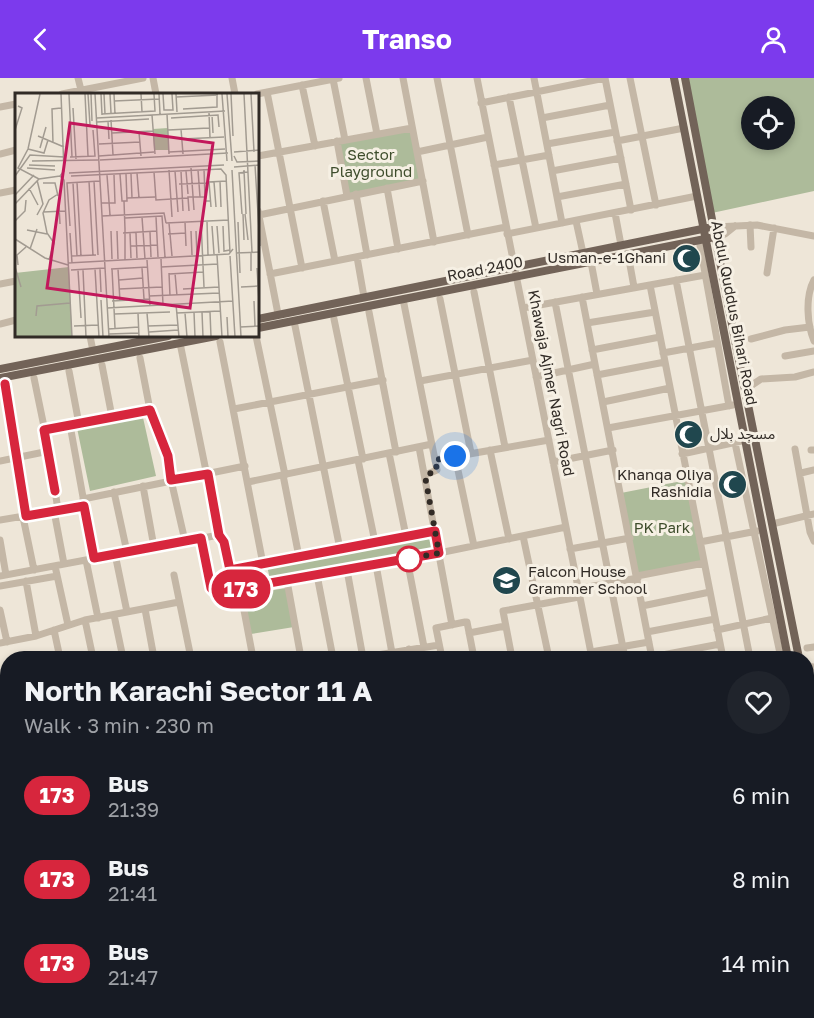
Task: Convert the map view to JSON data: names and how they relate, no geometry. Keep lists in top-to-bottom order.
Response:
{
  "streets": {
    "main road": ["Road 2400", "Abdul Quddus Bihari Road"],
    "street": ["Khawaja Ajmer Nagri Road"]
  },
  "crossings": [
    ["Road 2400", "Abdul Quddus Bihari Road"],
    ["Road 2400", "Khawaja Ajmer Nagri Road"]
  ],
  "parks": ["Sector Playground", "PK Park"],
  "places": {
    "mosque": ["Usman-e-1Ghani", "مسجد بلال", "Khanqa Oliya Rashidia"],
    "school or university": ["Falcon House Grammer School"]
  },
  "lines": ["bus line 173"],
  "page": {
    "header": "Transo",
    "on_map": "173",
    "heading": ["North Karachi Sector 11 A", "Walk · 3 min · 230 m"],
    "list": [
      {
        "mark": "173",
        "name": "Bus",
        "note": "21:39",
        "value": "6 min"
      },
      {
        "mark": "173",
        "name": "Bus",
        "note": "21:41",
        "value": "8 min"
      },
      {
        "mark": "173",
        "name": "Bus",
        "note": "21:47",
        "value": "14 min"
      }
    ]
  }
}
